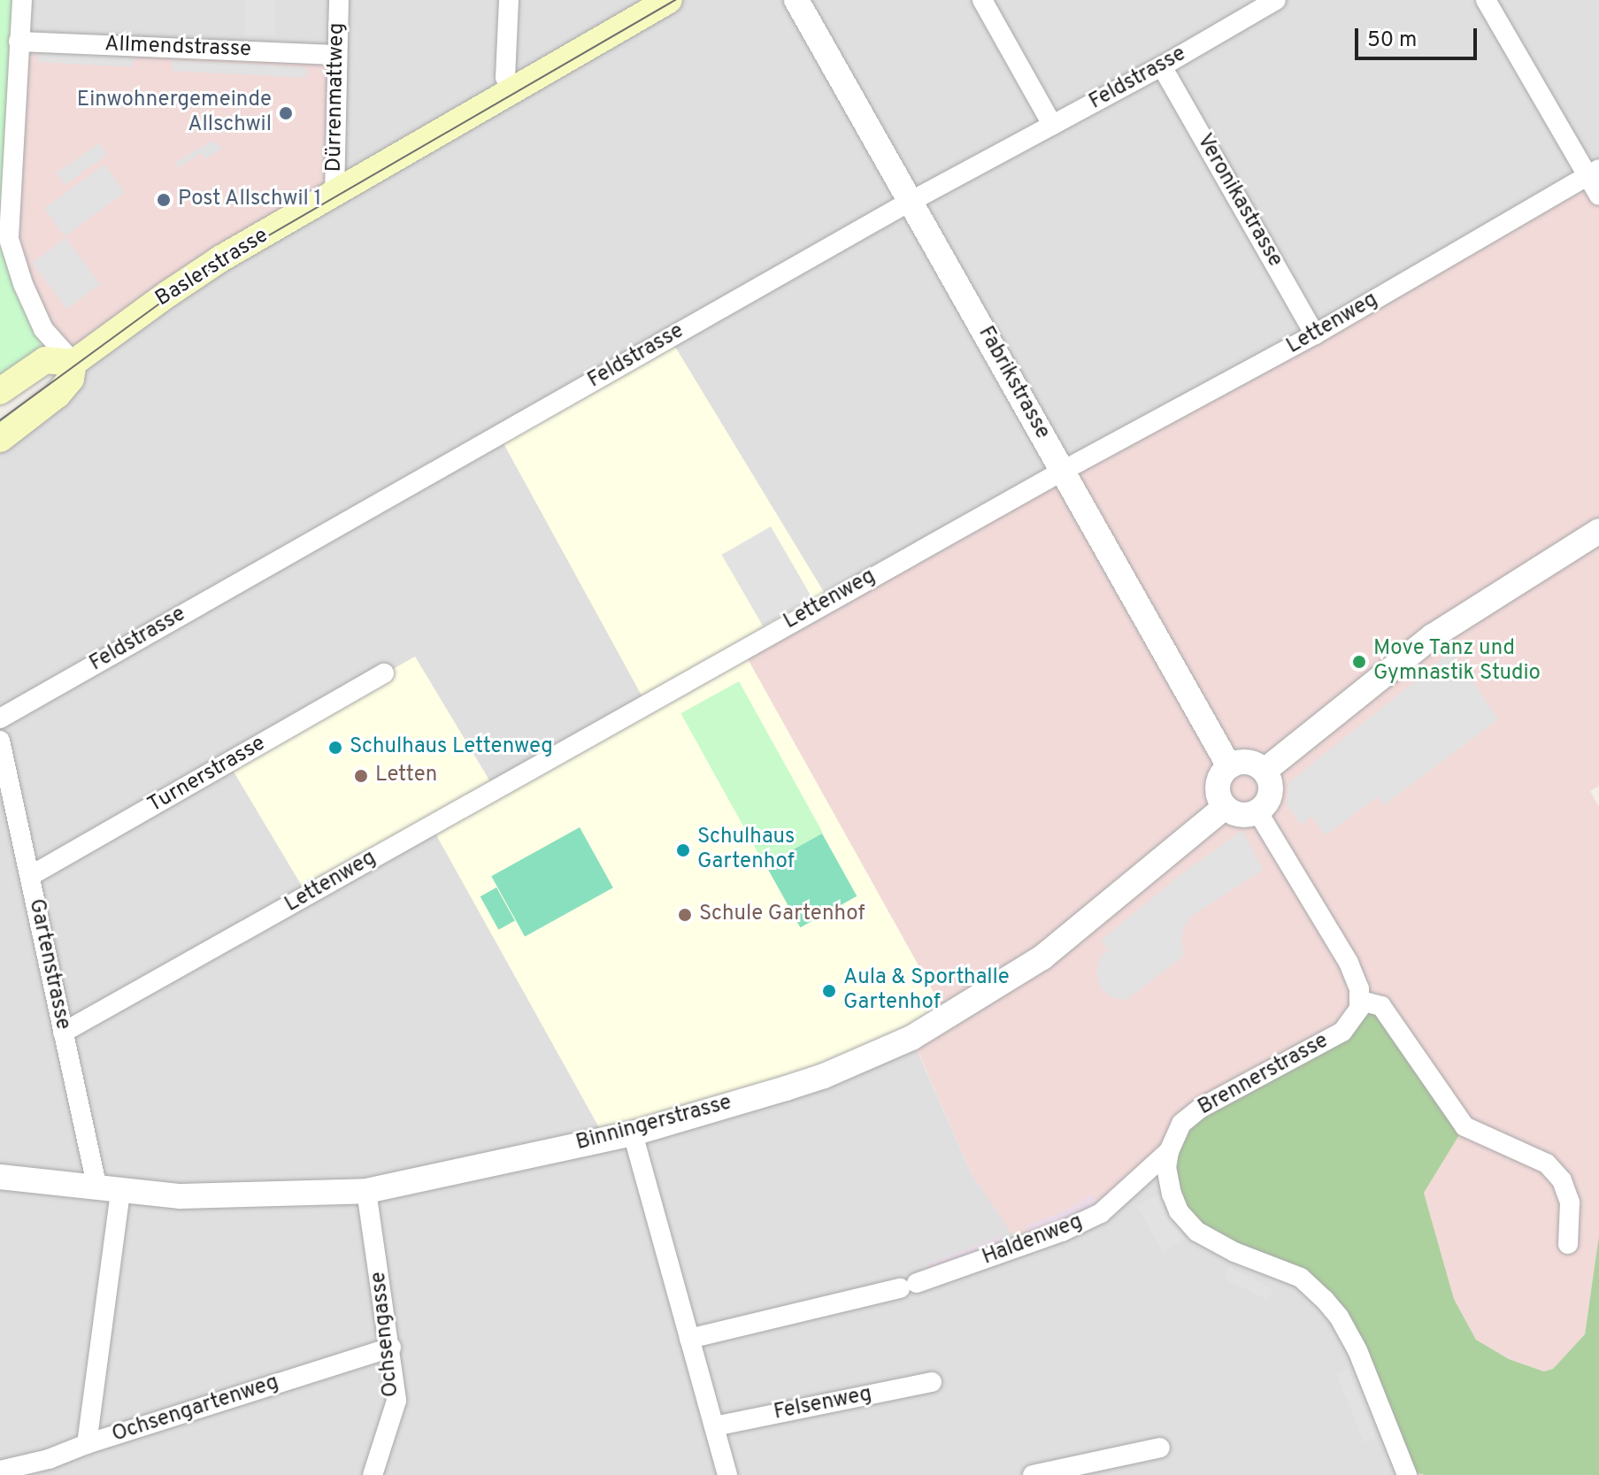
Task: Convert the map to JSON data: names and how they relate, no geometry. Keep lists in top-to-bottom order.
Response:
{
  "streets": {
    "main road": ["Baslerstrasse"],
    "street": [
      "Allmendstrasse",
      "Feldstrasse",
      "Dürrenmattweg",
      "Veronikastrasse",
      "Lettenweg",
      "Fabrikstrasse",
      "Turnerstrasse",
      "Gartenstrasse",
      "Brennerstrasse",
      "Binningerstrasse",
      "Haldenweg",
      "Ochsengasse",
      "Felsenweg",
      "Ochsengartenweg"
    ]
  },
  "crossings": [
    ["Allmendstrasse", "Dürrenmattweg"],
    ["Feldstrasse", "Veronikastrasse"],
    ["Feldstrasse", "Fabrikstrasse"],
    ["Dürrenmattweg", "Baslerstrasse"],
    ["Veronikastrasse", "Lettenweg"],
    ["Lettenweg", "Fabrikstrasse"],
    ["Lettenweg", "Gartenstrasse"],
    ["Fabrikstrasse", "Binningerstrasse"],
    ["Turnerstrasse", "Gartenstrasse"],
    ["Gartenstrasse", "Binningerstrasse"],
    ["Gartenstrasse", "Ochsengartenweg"],
    ["Brennerstrasse", "Haldenweg"],
    ["Binningerstrasse", "Ochsengasse"],
    ["Ochsengasse", "Ochsengartenweg"]
  ],
  "places": [
    "Einwohnergemeinde Allschwil",
    "Post Allschwil 1",
    "Move Tanz und Gymnastik Studio",
    "Schulhaus Lettenweg",
    "Letten",
    "Schulhaus Gartenhof",
    "Schule Gartenhof",
    "Aula & Sporthalle Gartenhof"
  ],
  "scale_bar": "50 m"
}
